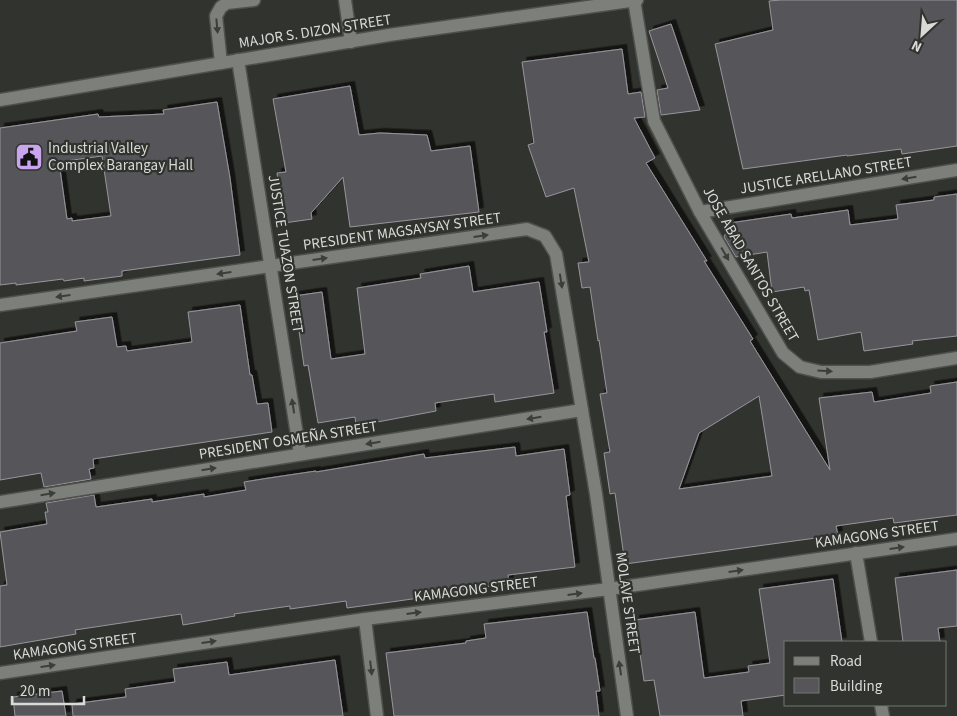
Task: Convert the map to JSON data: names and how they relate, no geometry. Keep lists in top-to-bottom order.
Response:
{
  "streets": {
    "street": [
      "MAJOR S. DIZON STREET",
      "JUSTICE ARELLANO STREET",
      "PRESIDENT MAGSAYSAY STREET",
      "JUSTICE TUAZON STREET",
      "JOSE ABAD SANTOS STREET",
      "PRESIDENT OSMEÑA STREET",
      "KAMAGONG STREET",
      "MOLAVE STREET"
    ]
  },
  "crossings": [
    ["MAJOR S. DIZON STREET", "JUSTICE TUAZON STREET"],
    ["MAJOR S. DIZON STREET", "JOSE ABAD SANTOS STREET"],
    ["JUSTICE ARELLANO STREET", "JOSE ABAD SANTOS STREET"],
    ["PRESIDENT MAGSAYSAY STREET", "JUSTICE TUAZON STREET"],
    ["PRESIDENT MAGSAYSAY STREET", "PRESIDENT OSMEÑA STREET"],
    ["PRESIDENT MAGSAYSAY STREET", "MOLAVE STREET"],
    ["JUSTICE TUAZON STREET", "PRESIDENT OSMEÑA STREET"],
    ["KAMAGONG STREET", "MOLAVE STREET"]
  ],
  "one_way": [
    "JUSTICE ARELLANO STREET",
    "JUSTICE TUAZON STREET",
    "JOSE ABAD SANTOS STREET",
    "KAMAGONG STREET",
    "MOLAVE STREET"
  ],
  "places": {
    "public building": ["Industrial Valley Complex Barangay Hall"]
  },
  "legend": ["Road", "Building"],
  "scale_bar": "20 m",
  "north": "bottom left"
}
